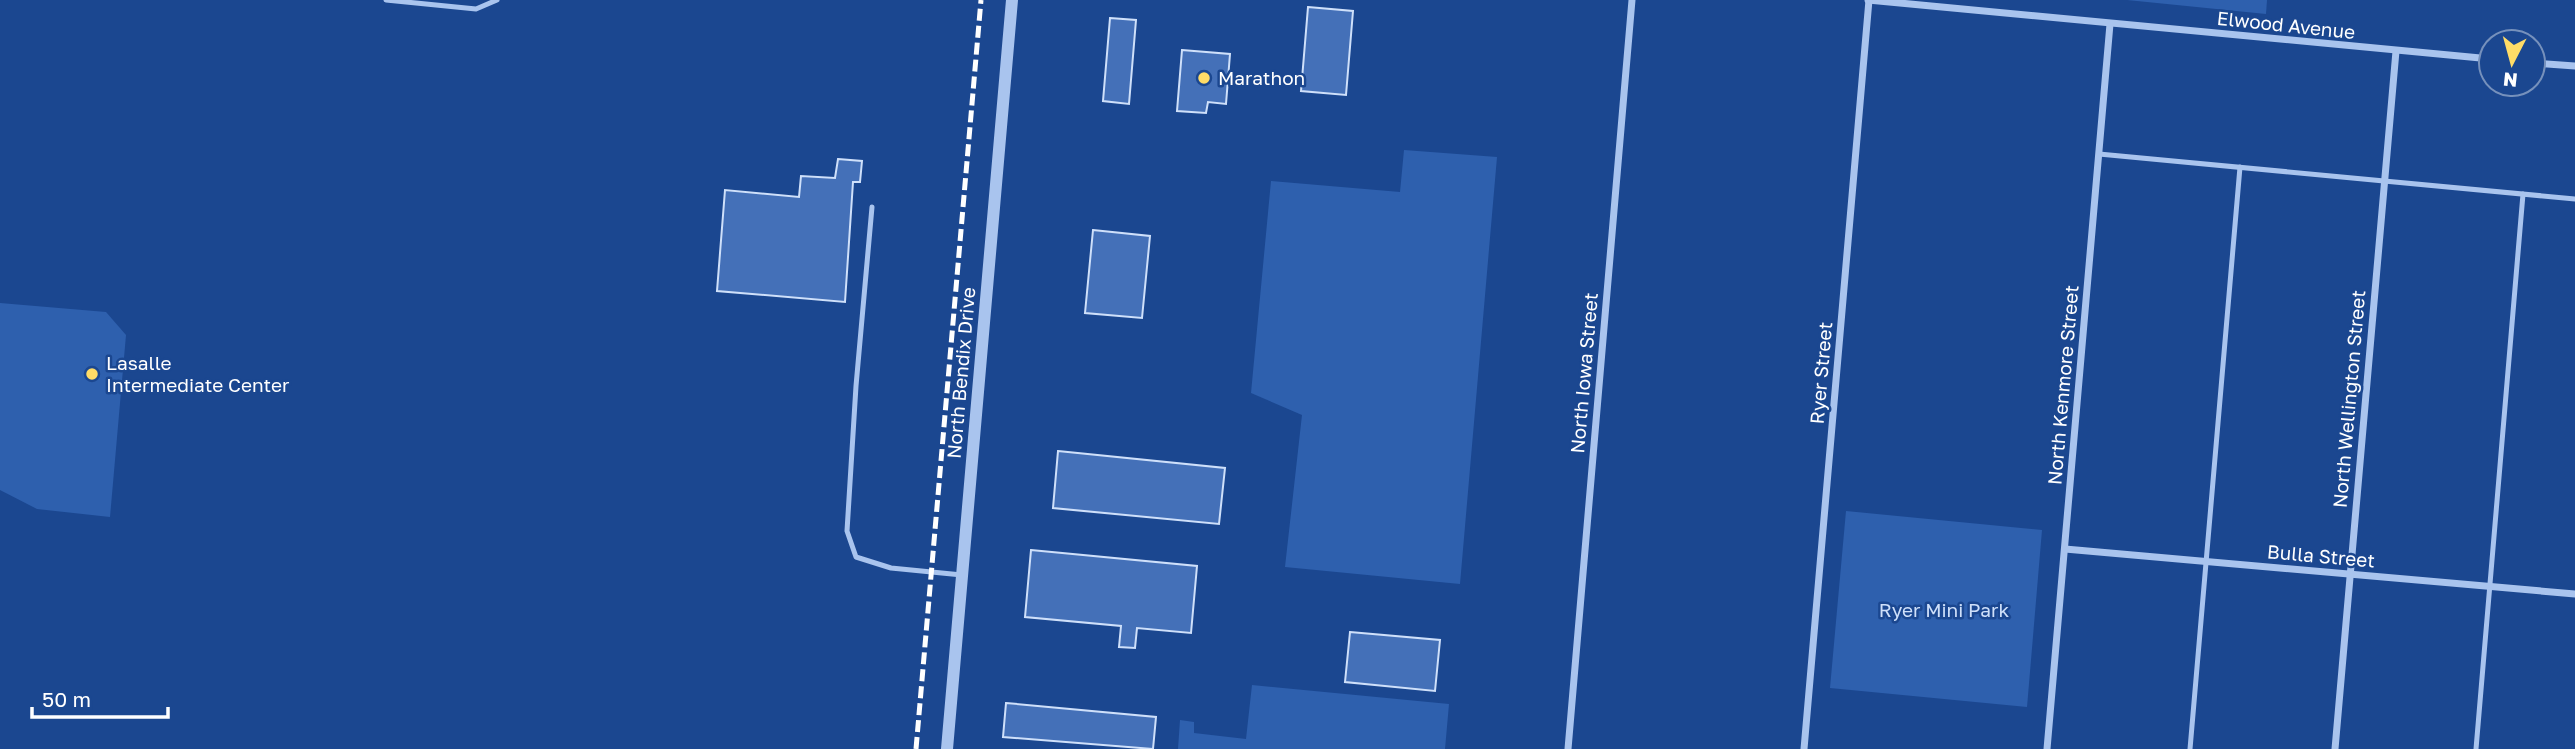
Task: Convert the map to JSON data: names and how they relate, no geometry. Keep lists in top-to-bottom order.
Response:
{
  "streets": {
    "street": [
      "Elwood Avenue",
      "North Bendix Drive",
      "North Iowa Street",
      "Ryer Street",
      "North Kenmore Street",
      "North Wellington Street",
      "Bulla Street"
    ]
  },
  "crossings": [
    ["Elwood Avenue", "Ryer Street"],
    ["Elwood Avenue", "North Kenmore Street"],
    ["Elwood Avenue", "North Wellington Street"],
    ["North Kenmore Street", "Bulla Street"],
    ["North Wellington Street", "Bulla Street"]
  ],
  "parks": ["Ryer Mini Park"],
  "places": ["Marathon", "Lasalle Intermediate Center"],
  "scale_bar": "50 m",
  "north": "bottom"
}
